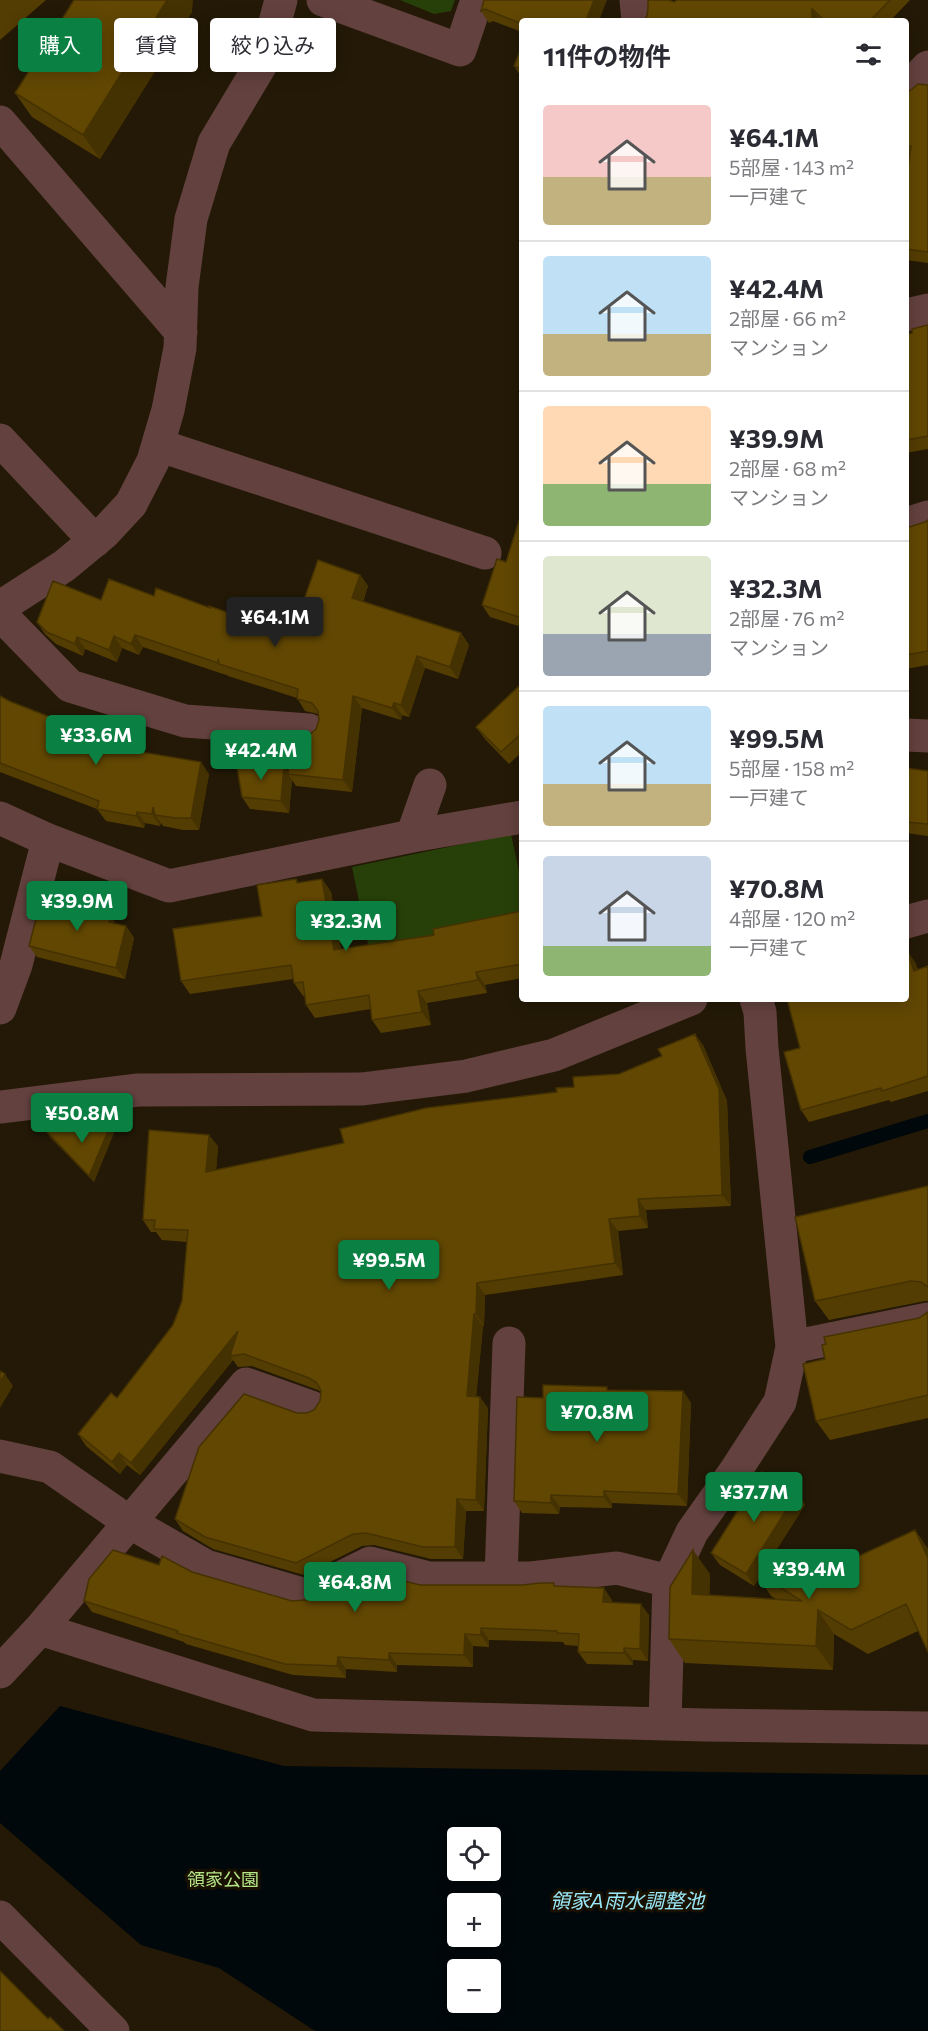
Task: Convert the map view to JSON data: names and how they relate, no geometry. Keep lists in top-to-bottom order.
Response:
{
  "water": ["領家A雨水調整池"],
  "parks": ["領家公園"],
  "page": {
    "chip": ["購入", "賃貸", "絞り込み"],
    "heading": "11件の物件",
    "list": [
      {
        "name": "¥64.1M",
        "note": "5部屋 · 143 m² · 一戸建て"
      },
      {
        "name": "¥42.4M",
        "note": "2部屋 · 66 m² · マンション"
      },
      {
        "name": "¥39.9M",
        "note": "2部屋 · 68 m² · マンション"
      },
      {
        "name": "¥32.3M",
        "note": "2部屋 · 76 m² · マンション"
      },
      {
        "name": "¥99.5M",
        "note": "5部屋 · 158 m² · 一戸建て"
      },
      {
        "name": "¥70.8M",
        "note": "4部屋 · 120 m² · 一戸建て"
      }
    ],
    "price": [
      "¥64.1M",
      "¥33.6M",
      "¥42.4M",
      "¥39.9M",
      "¥32.3M",
      "¥50.8M",
      "¥99.5M",
      "¥70.8M",
      "¥37.7M",
      "¥39.4M",
      "¥64.8M"
    ],
    "map_buttons": ["+", "−"]
  }
}
